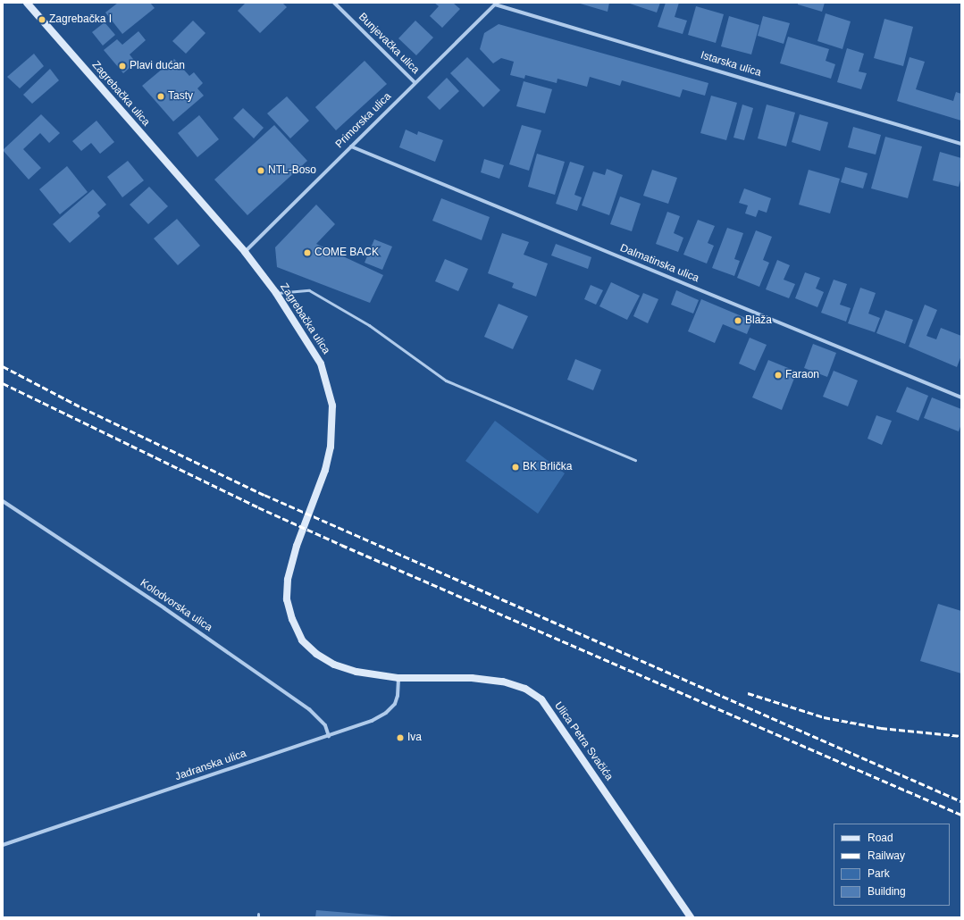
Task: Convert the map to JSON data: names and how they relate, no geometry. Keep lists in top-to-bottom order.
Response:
{
  "streets": {
    "main road": ["Zagrebačka ulica", "Ulica Petra Svačića"],
    "street": [
      "Bunjevačka ulica",
      "Istarska ulica",
      "Primorska ulica",
      "Dalmatinska ulica",
      "Kolodvorska ulica",
      "Jadranska ulica"
    ]
  },
  "crossings": [
    ["Bunjevačka ulica", "Primorska ulica"],
    ["Istarska ulica", "Primorska ulica"],
    ["Zagrebačka ulica", "Primorska ulica"],
    ["Zagrebačka ulica", "Ulica Petra Svačića"],
    ["Zagrebačka ulica", "Jadranska ulica"],
    ["Primorska ulica", "Dalmatinska ulica"],
    ["Kolodvorska ulica", "Jadranska ulica"],
    ["Ulica Petra Svačića", "Jadranska ulica"]
  ],
  "places": [
    "Zagrebačka I",
    "Plavi dućan",
    "Tasty",
    "NTL-Boso",
    "COME BACK",
    "Blaža",
    "Faraon",
    "BK Brlička",
    "Iva"
  ],
  "legend": [
    "Road",
    "Railway",
    "Park",
    "Building"
  ]
}
